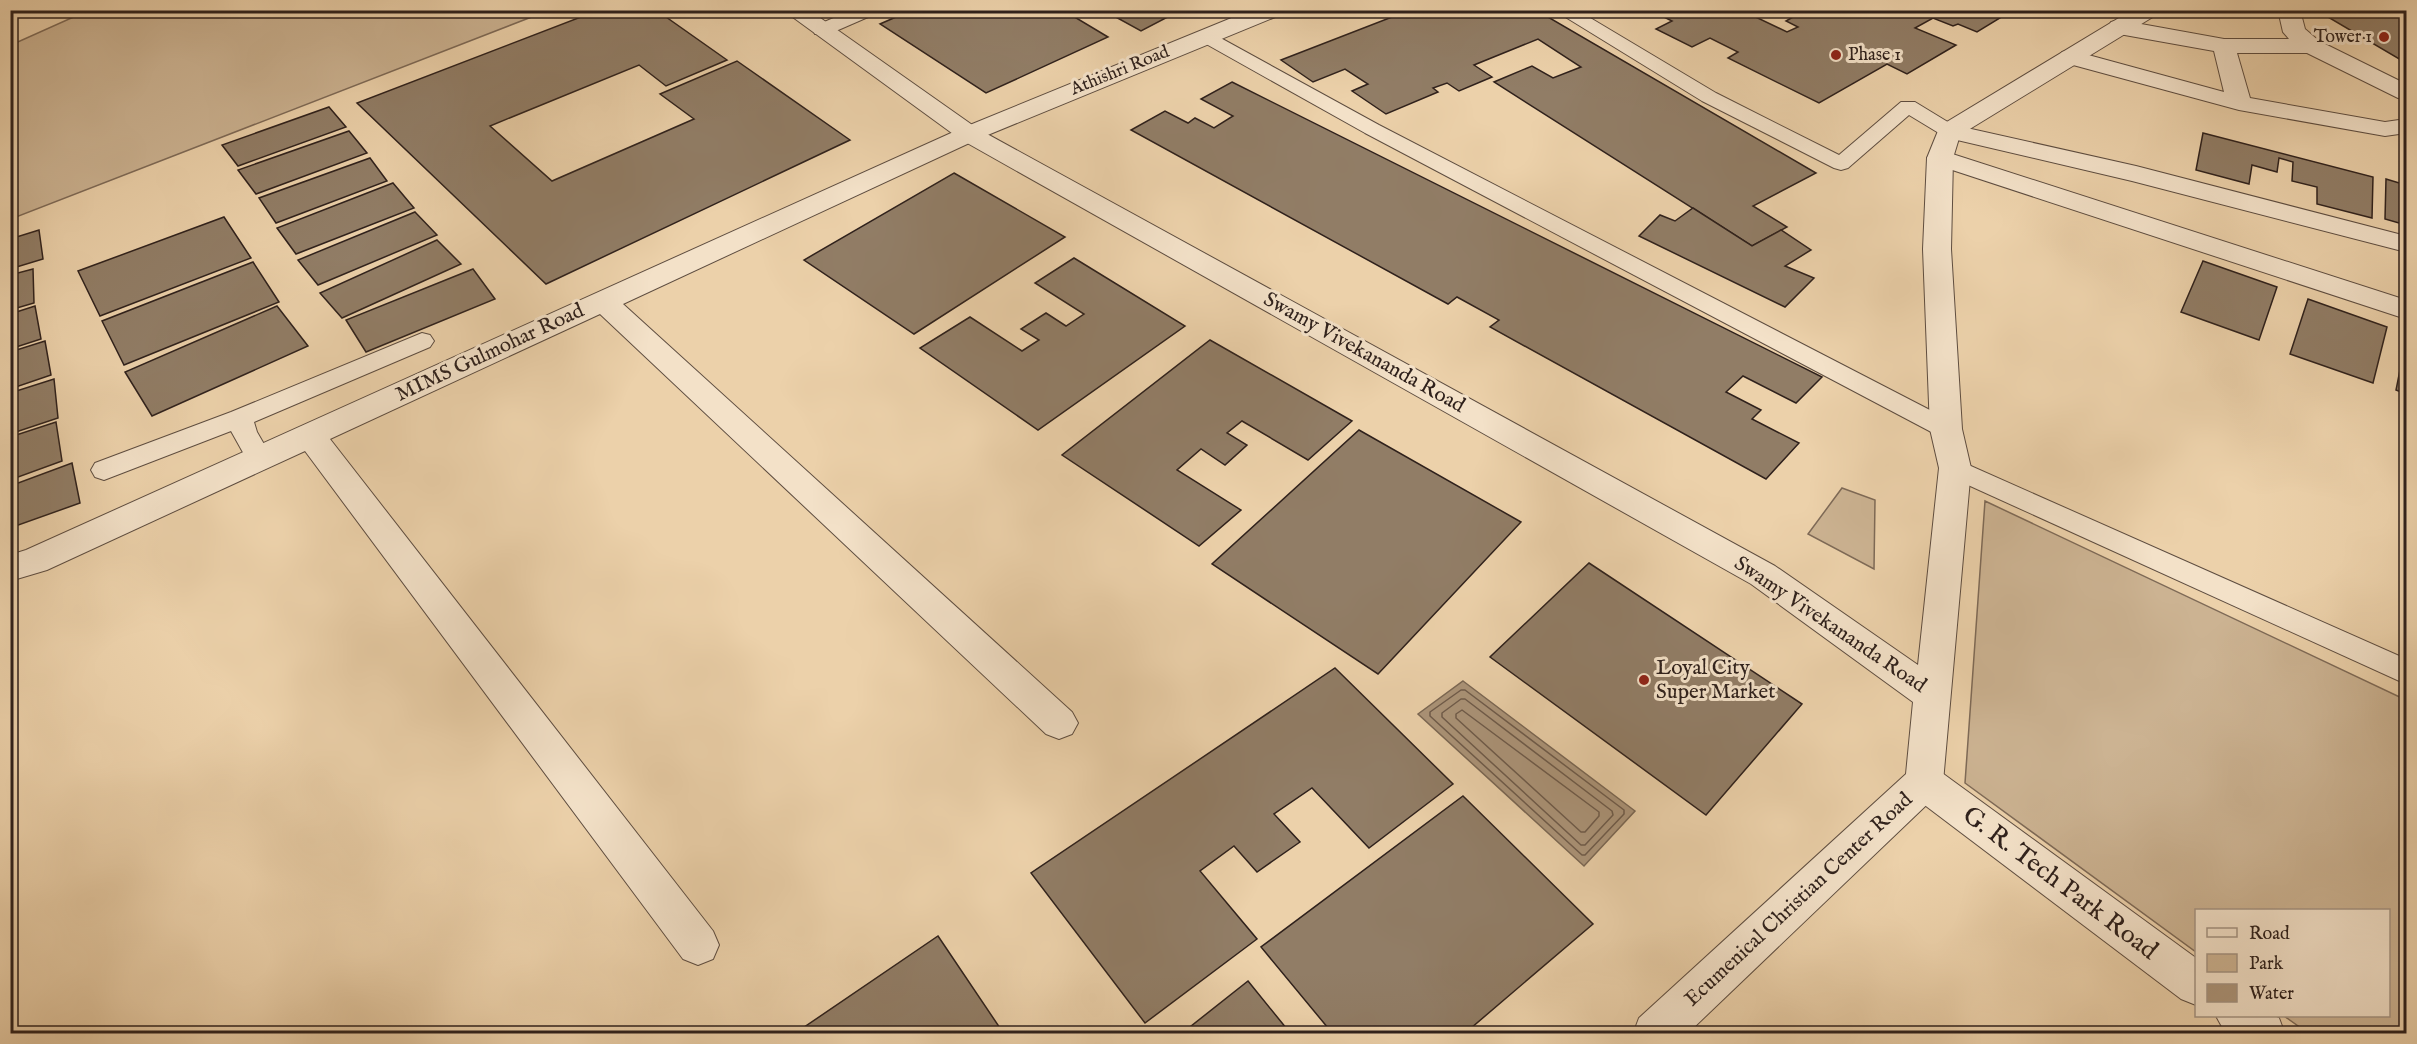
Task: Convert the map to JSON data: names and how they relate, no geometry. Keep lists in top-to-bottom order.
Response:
{
  "streets": {
    "street": [
      "Athishri Road",
      "MIMS Gulmohar Road",
      "Swamy Vivekananda Road",
      "G. R. Tech Park Road",
      "Ecumenical Christian Center Road"
    ]
  },
  "crossings": [
    ["Athishri Road", "MIMS Gulmohar Road"],
    ["Athishri Road", "Swamy Vivekananda Road"],
    ["MIMS Gulmohar Road", "Swamy Vivekananda Road"],
    ["Swamy Vivekananda Road", "Ecumenical Christian Center Road"],
    ["G. R. Tech Park Road", "Ecumenical Christian Center Road"]
  ],
  "places": ["Tower 1", "Phase 1", "Loyal City Super Market"],
  "legend": ["Road", "Park", "Water"]
}
